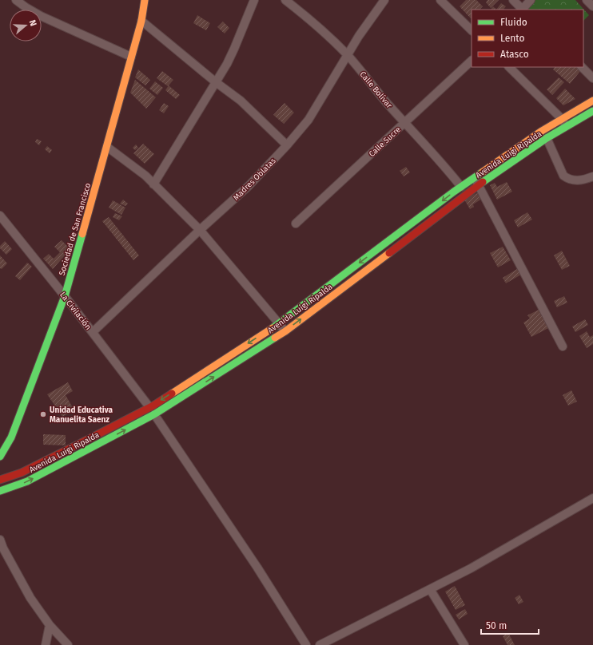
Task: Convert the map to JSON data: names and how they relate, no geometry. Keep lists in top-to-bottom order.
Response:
{
  "streets": {
    "street": [
      "Calle Bolívar",
      "Calle Sucre",
      "Avenida Luigi Ripalda",
      "Madres Oblatas",
      "Sociedad de San Francisco",
      "La Civilación"
    ]
  },
  "crossings": [
    ["Calle Bolívar", "Calle Sucre"],
    ["Calle Bolívar", "Avenida Luigi Ripalda"],
    ["Calle Bolívar", "Madres Oblatas"],
    ["Avenida Luigi Ripalda", "La Civilación"],
    ["Madres Oblatas", "La Civilación"],
    ["Sociedad de San Francisco", "La Civilación"]
  ],
  "places": ["Unidad Educativa Manuelita Saenz"],
  "legend": ["Fluido", "Lento", "Atasco"],
  "scale_bar": "50 m",
  "north": "right"
}
